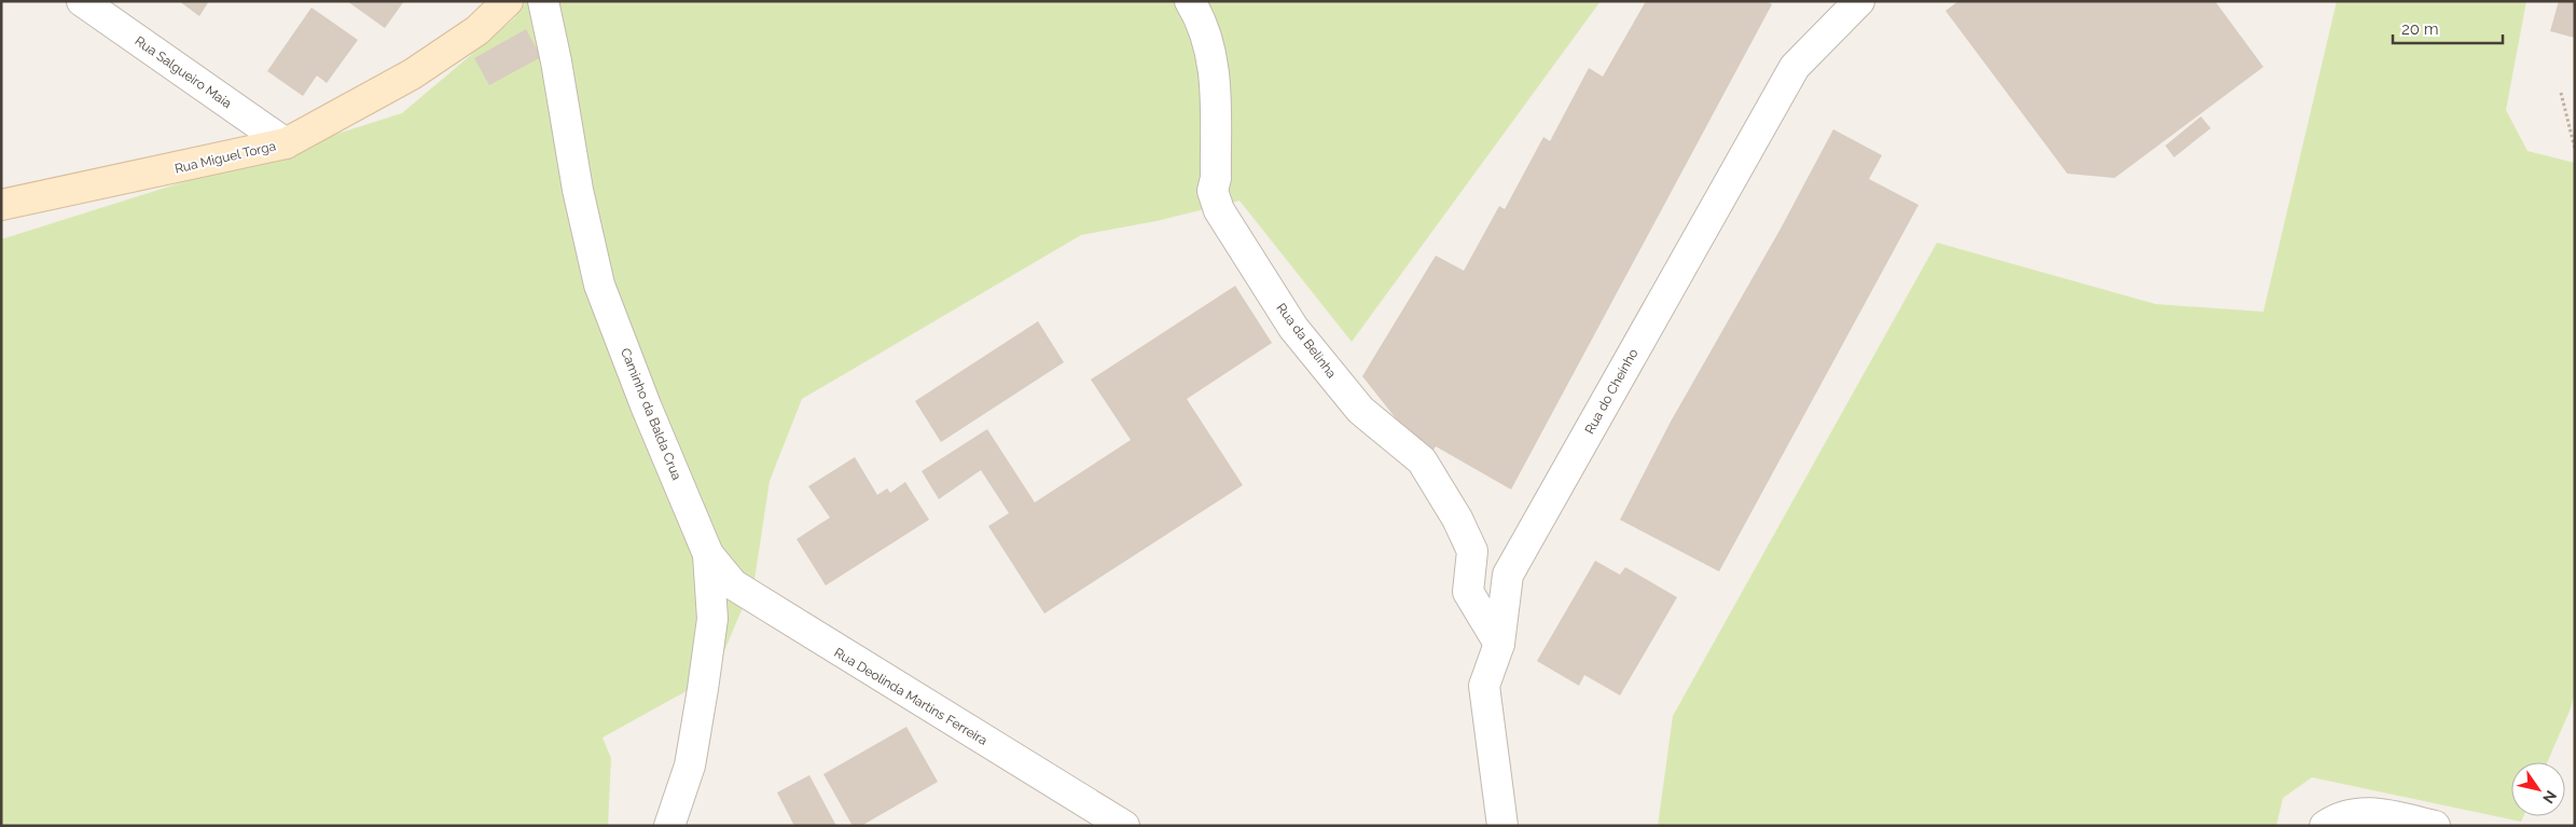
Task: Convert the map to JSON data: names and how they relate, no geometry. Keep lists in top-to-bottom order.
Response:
{
  "streets": {
    "street": [
      "Rua Salgueiro Maia",
      "Rua Miguel Torga",
      "Rua da Belinha",
      "Rua do Cheínho",
      "Caminho da Balda Crua",
      "Rua Deolinda Martins Ferreira"
    ]
  },
  "crossings": [
    ["Rua Salgueiro Maia", "Rua Miguel Torga"],
    ["Rua da Belinha", "Rua do Cheínho"],
    ["Caminho da Balda Crua", "Rua Deolinda Martins Ferreira"]
  ],
  "scale_bar": "20 m",
  "north": "bottom right"
}
